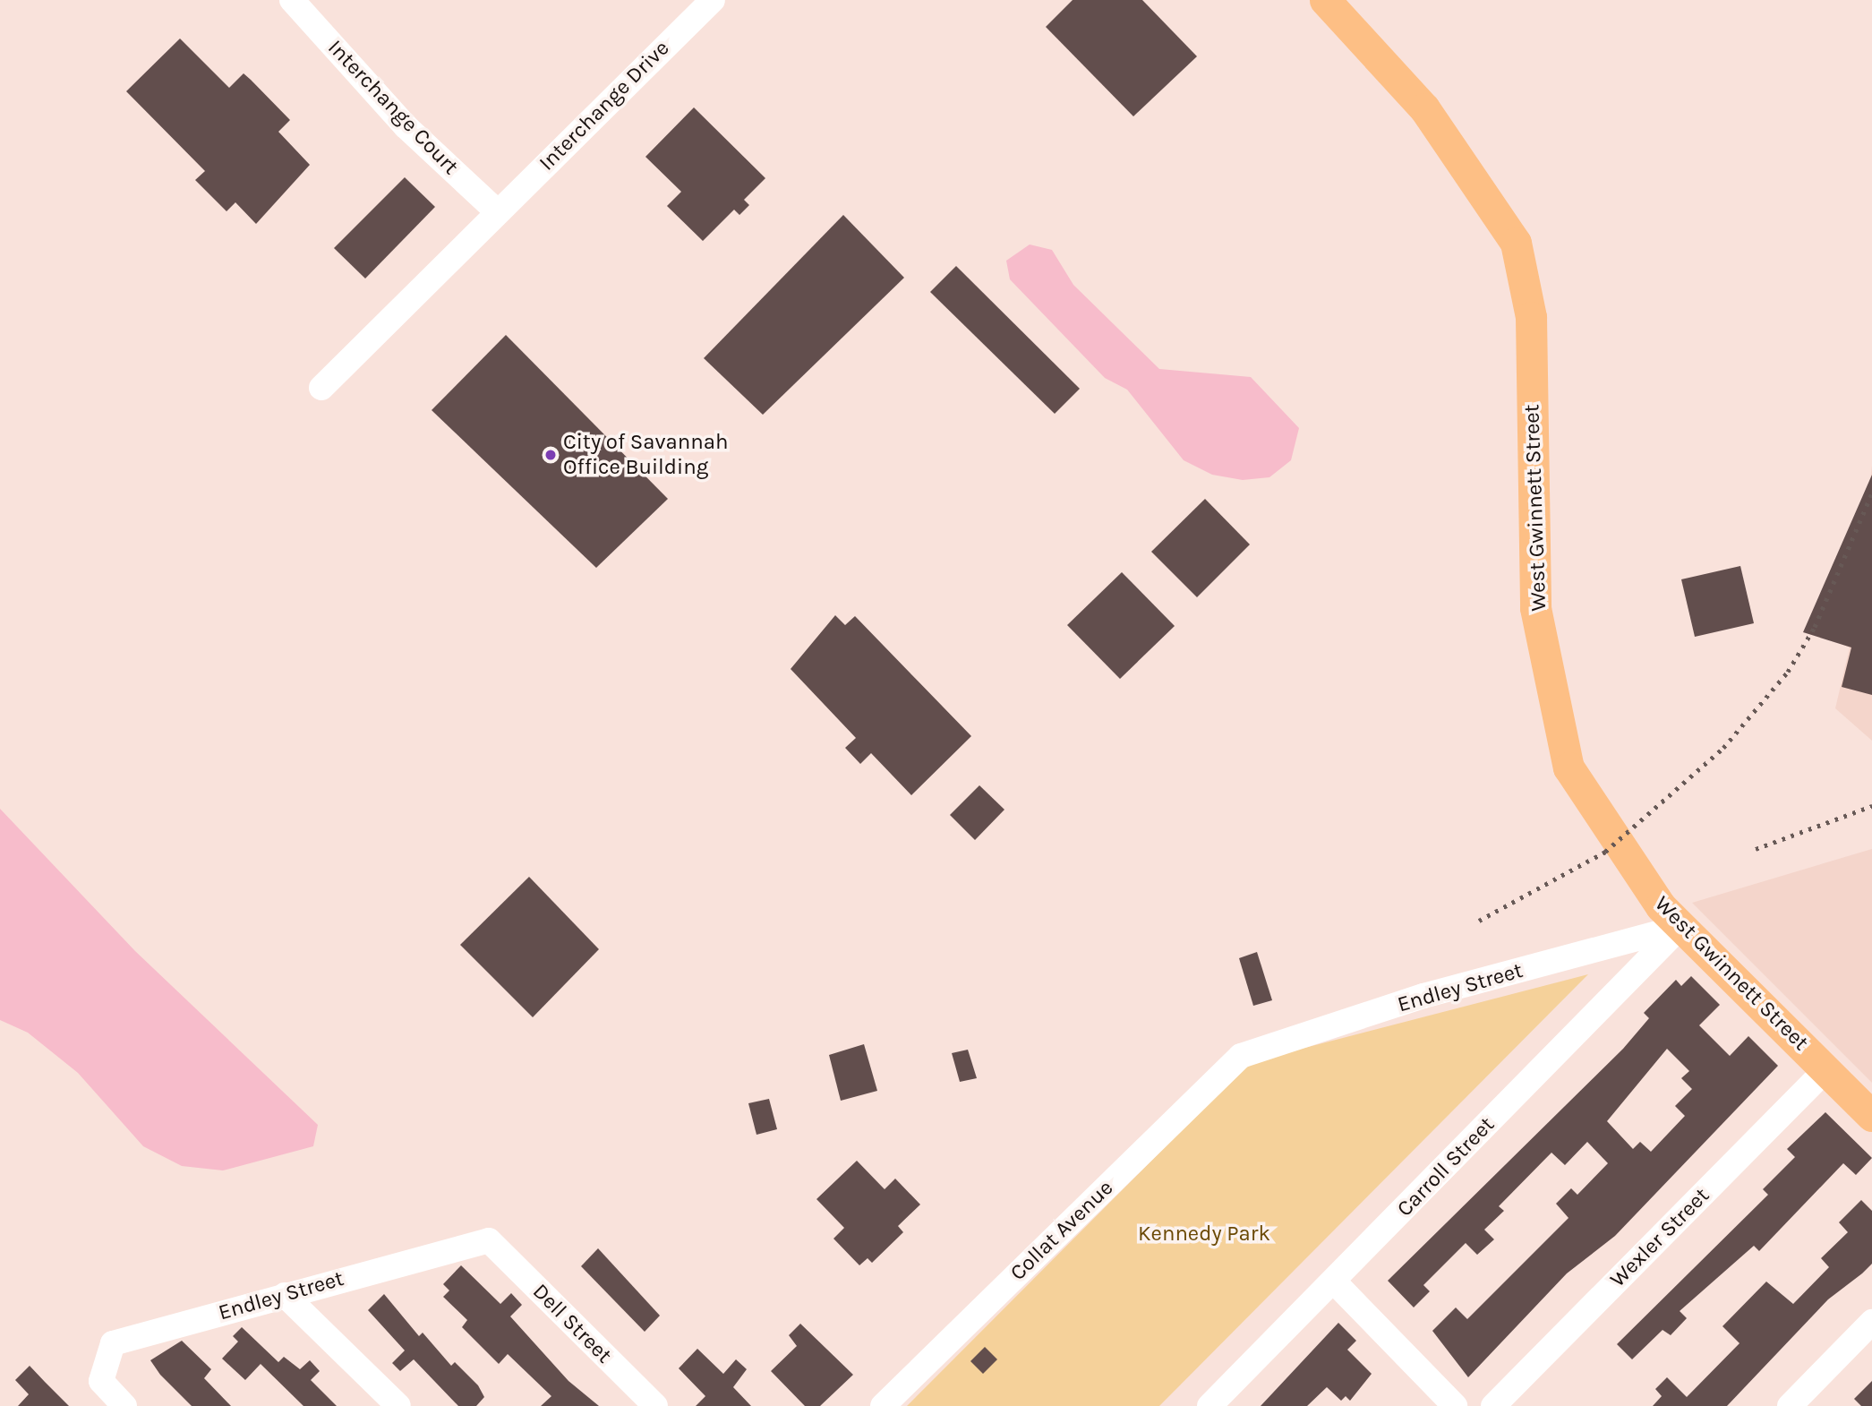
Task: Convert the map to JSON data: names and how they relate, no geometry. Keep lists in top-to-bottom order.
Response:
{
  "streets": {
    "main road": ["West Gwinnett Street"],
    "street": [
      "Interchange Drive",
      "Interchange Court",
      "Endley Street",
      "Carroll Street",
      "Collat Avenue",
      "Wexler Street",
      "Dell Street"
    ]
  },
  "crossings": [
    ["Interchange Drive", "Interchange Court"],
    ["West Gwinnett Street", "Endley Street"],
    ["West Gwinnett Street", "Carroll Street"],
    ["West Gwinnett Street", "Wexler Street"],
    ["Endley Street", "Carroll Street"],
    ["Endley Street", "Collat Avenue"],
    ["Endley Street", "Dell Street"]
  ],
  "parks": ["Kennedy Park"],
  "places": ["City of Savannah Office Building"]
}
